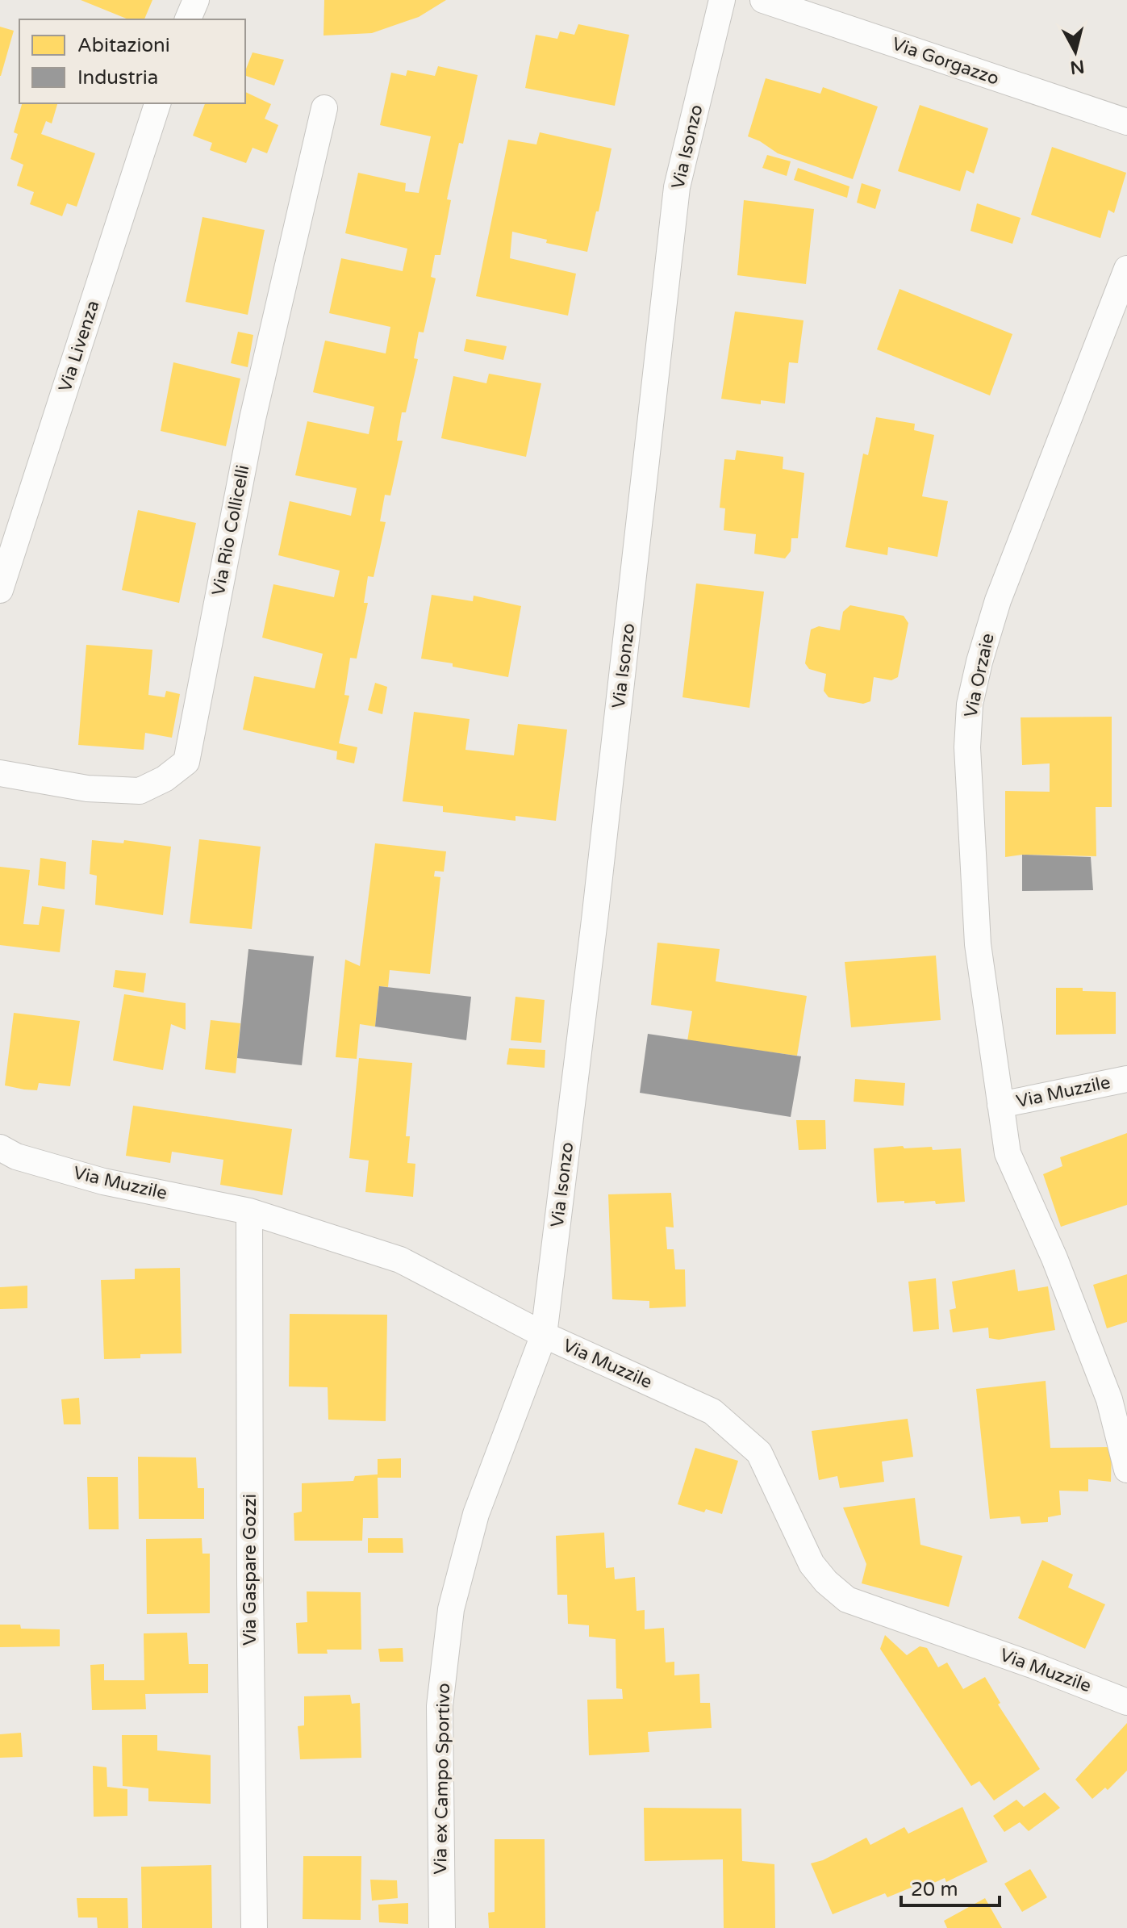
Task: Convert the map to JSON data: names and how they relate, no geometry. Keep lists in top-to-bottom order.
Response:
{
  "streets": {
    "street": [
      "Via Gorgazzo",
      "Via Isonzo",
      "Via Livenza",
      "Via Rio Collicelli",
      "Via Orzaie",
      "Via Muzzile",
      "Via Gaspare Gozzi",
      "Via ex Campo Sportivo"
    ]
  },
  "crossings": [
    ["Via Isonzo", "Via Muzzile"],
    ["Via Isonzo", "Via ex Campo Sportivo"],
    ["Via Orzaie", "Via Muzzile"],
    ["Via Muzzile", "Via Gaspare Gozzi"],
    ["Via Muzzile", "Via ex Campo Sportivo"]
  ],
  "legend": ["Abitazioni", "Industria"],
  "scale_bar": "20 m",
  "north": "bottom"
}
